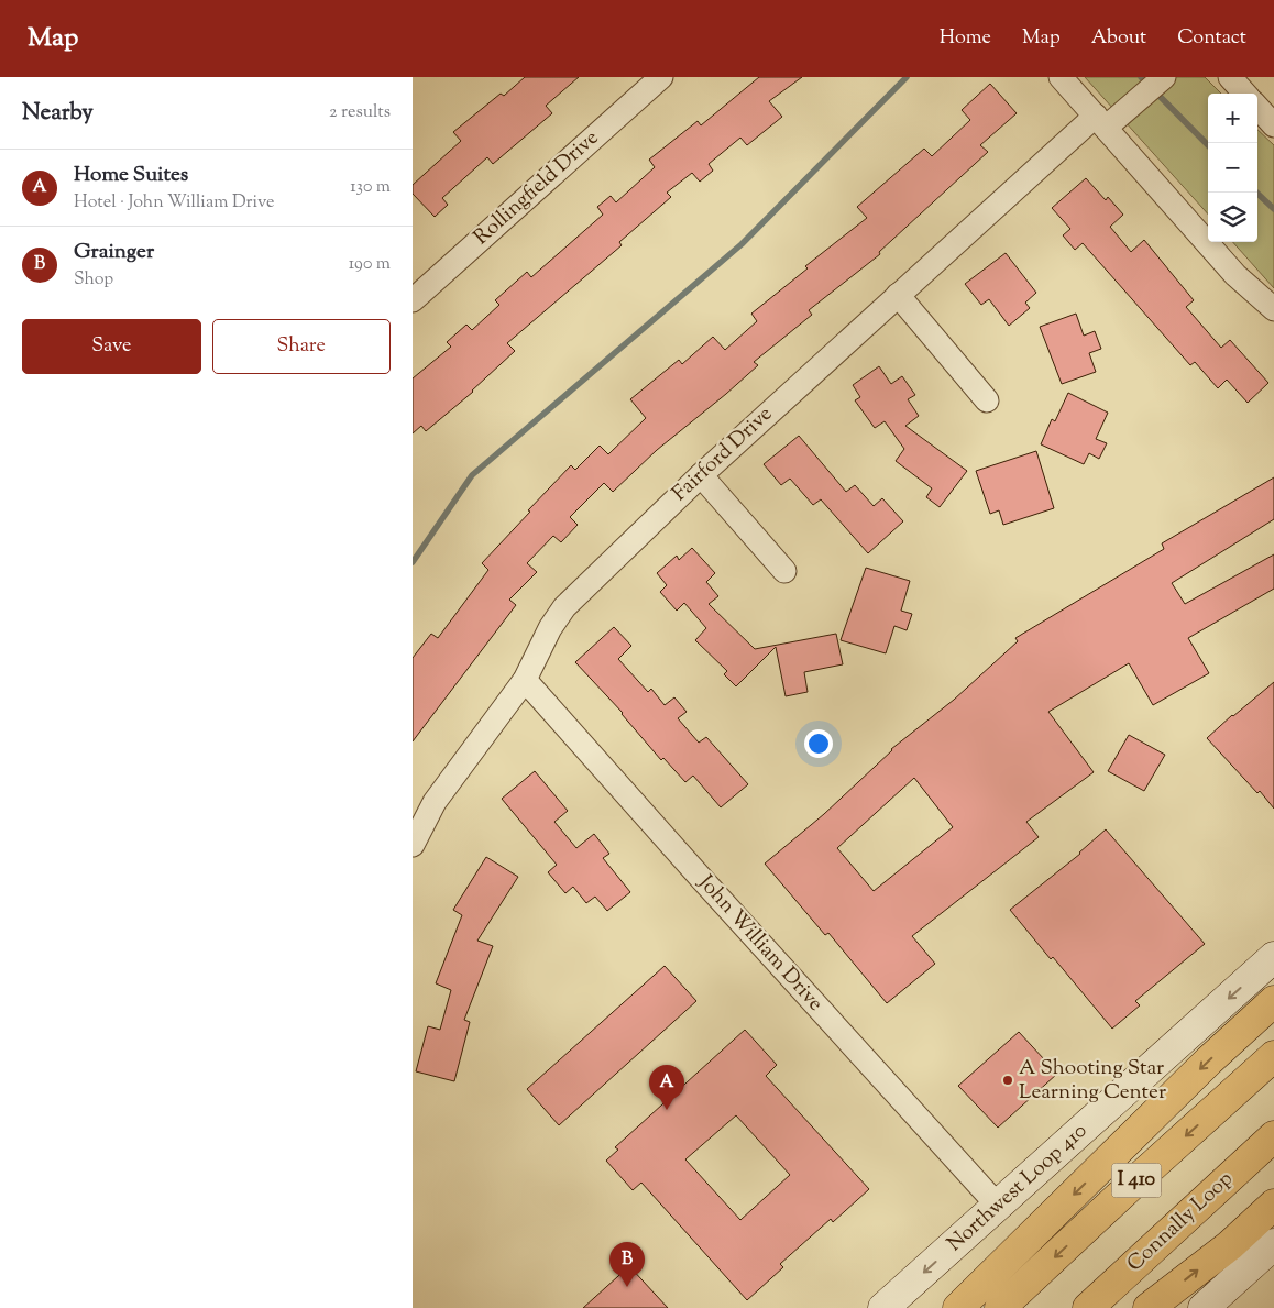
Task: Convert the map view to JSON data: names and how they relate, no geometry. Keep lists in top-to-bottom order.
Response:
{
  "streets": {
    "highway": ["I 410", "Connally Loop"],
    "main road": ["Northwest Loop 410"],
    "street": ["Rollingfield Drive", "Fairford Drive", "John William Drive"]
  },
  "crossings": [
    ["Fairford Drive", "John William Drive"],
    ["John William Drive", "Northwest Loop 410"]
  ],
  "one_way": ["Northwest Loop 410"],
  "places": ["A Shooting Star Learning Center"],
  "page": {
    "header": "Map",
    "nav": [
      "Home",
      "Map",
      "About",
      "Contact"
    ],
    "heading": ["Nearby", "2 results"],
    "map_buttons": ["+", "−"],
    "list": [
      {
        "mark": "A",
        "name": "Home Suites",
        "note": "Hotel · John William Drive",
        "value": "130 m"
      },
      {
        "mark": "B",
        "name": "Grainger",
        "note": "Shop",
        "value": "190 m"
      }
    ],
    "buttons": ["Save", "Share"],
    "pins": ["A", "B"]
  }
}
